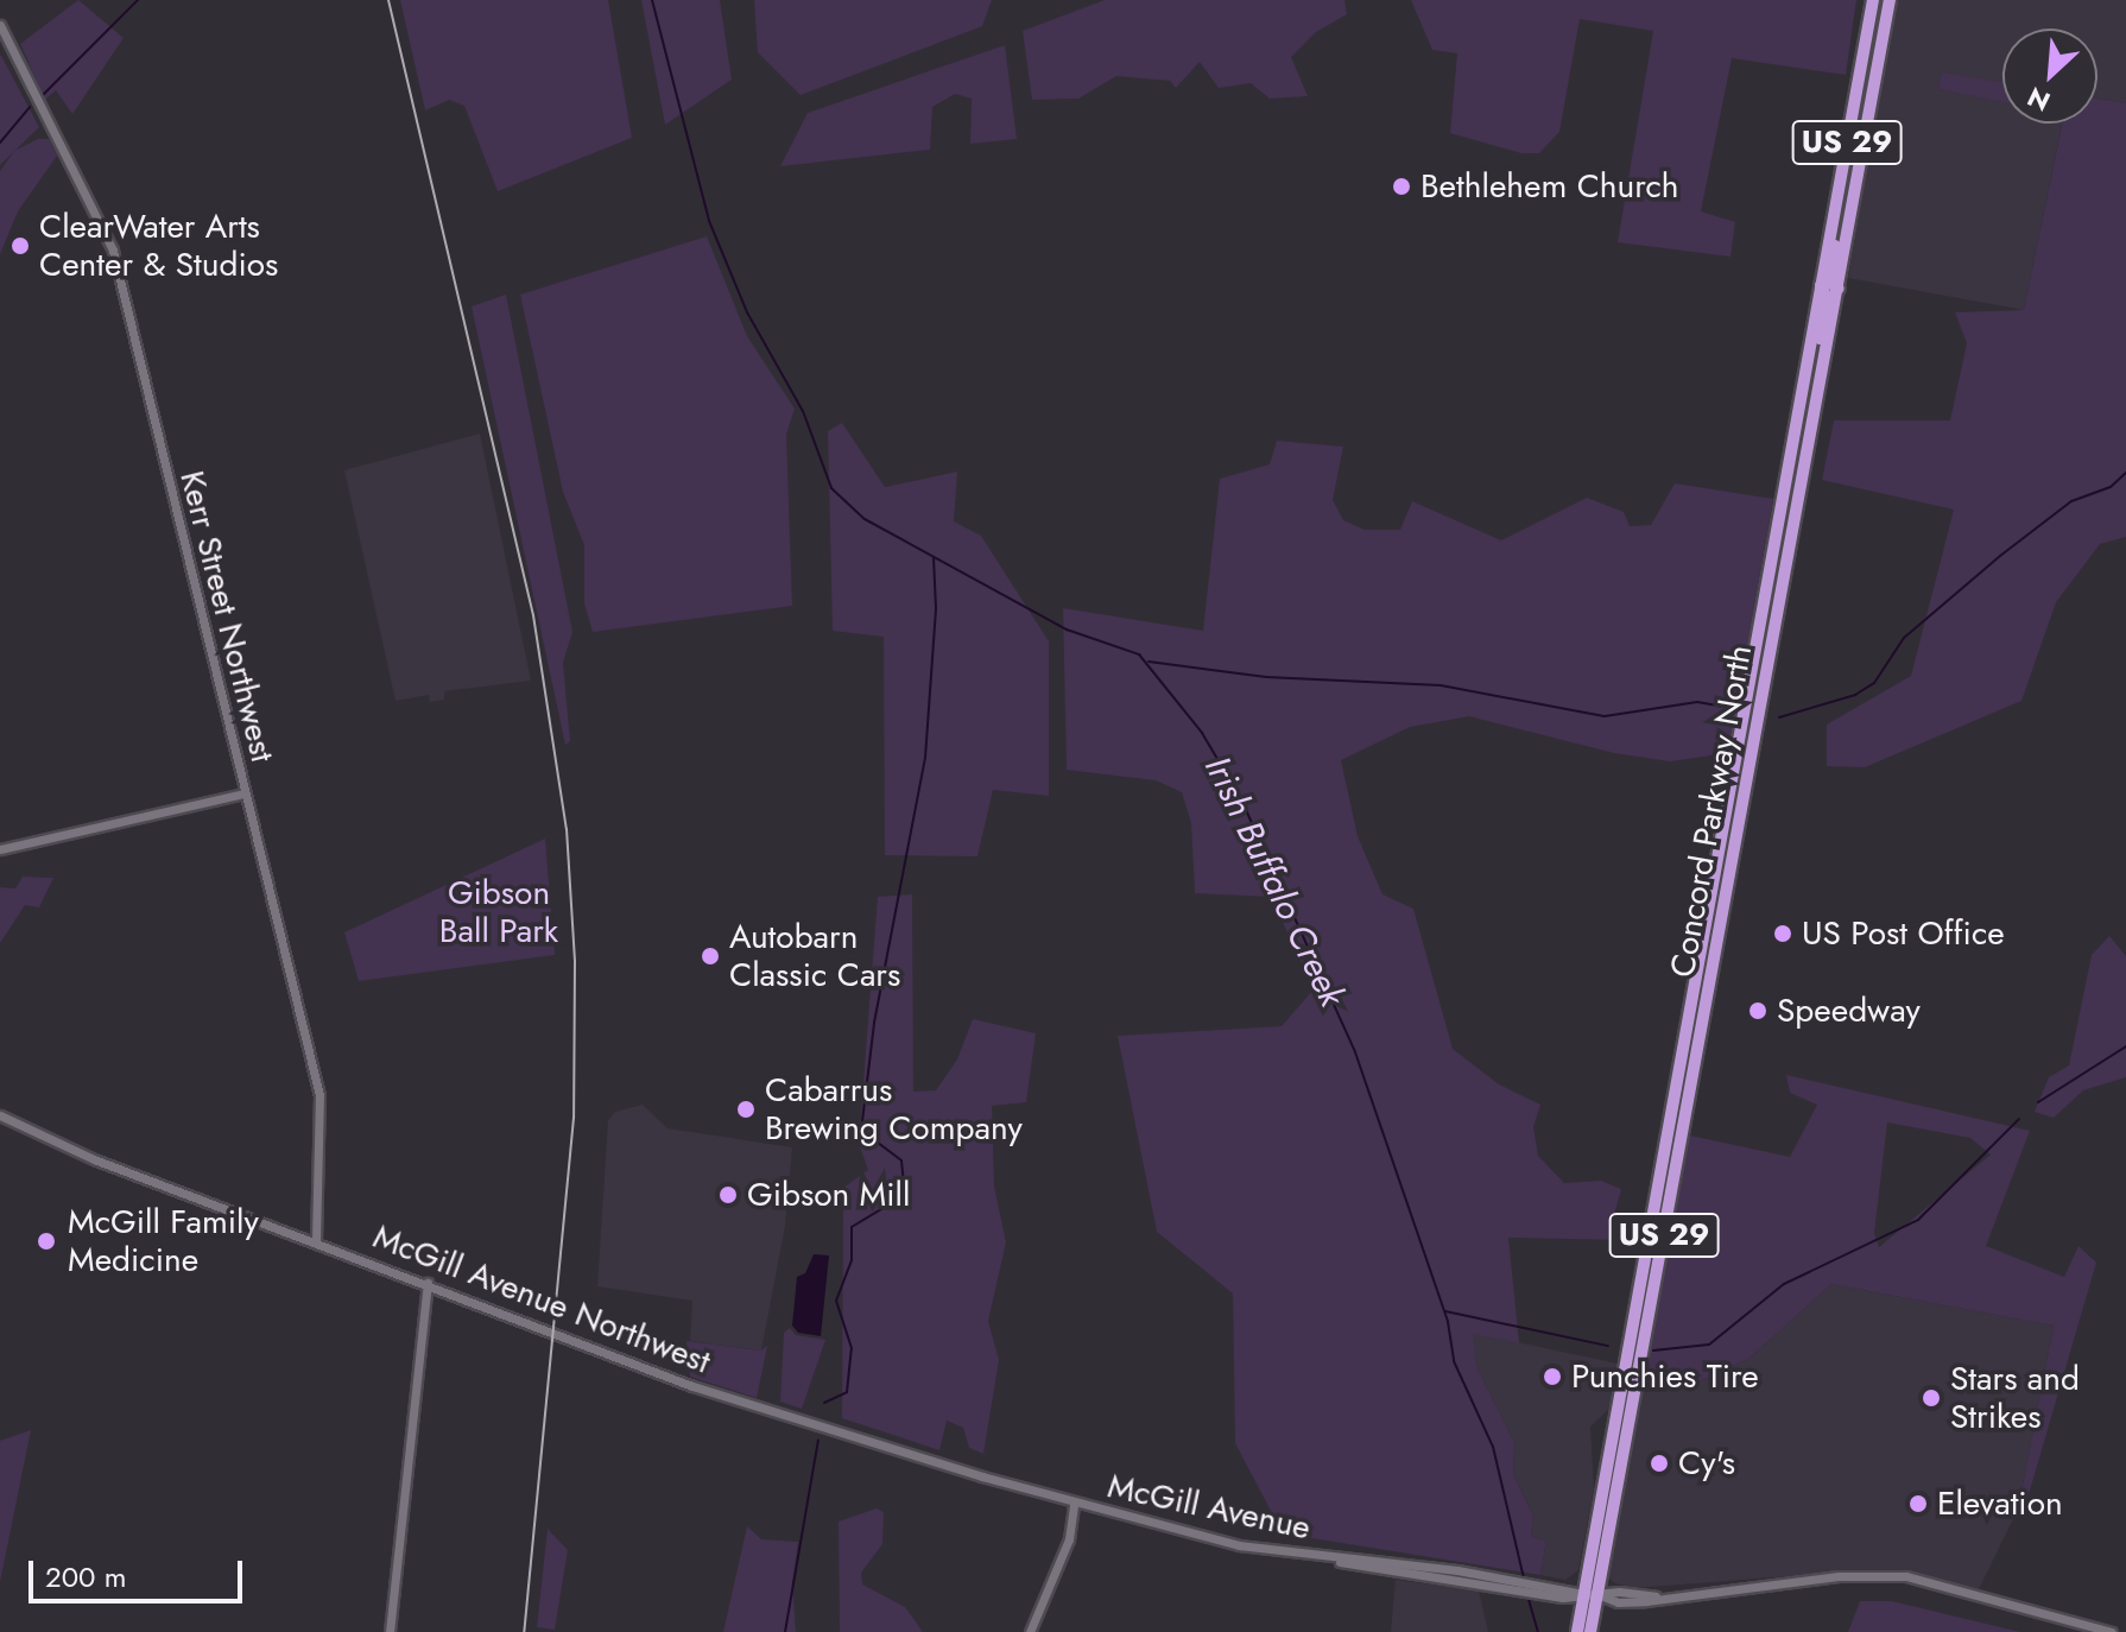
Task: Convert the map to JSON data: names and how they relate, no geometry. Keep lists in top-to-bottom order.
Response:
{
  "streets": {
    "highway": ["US 29", "Concord Parkway North"],
    "street": ["Kerr Street Northwest", "McGill Avenue Northwest", "McGill Avenue"]
  },
  "crossings": [
    ["Kerr Street Northwest", "McGill Avenue Northwest"],
    ["McGill Avenue Northwest", "McGill Avenue"]
  ],
  "water": ["Irish Buffalo Creek"],
  "parks": ["Gibson Ball Park"],
  "places": [
    "Bethlehem Church",
    "ClearWater Arts Center & Studios",
    "US Post Office",
    "Autobarn Classic Cars",
    "Speedway",
    "Cabarrus Brewing Company",
    "Gibson Mill",
    "McGill Family Medicine",
    "Punchies Tire",
    "Stars and Strikes",
    "Cy's",
    "Elevation"
  ],
  "scale_bar": "200 m",
  "north": "bottom left"
}
